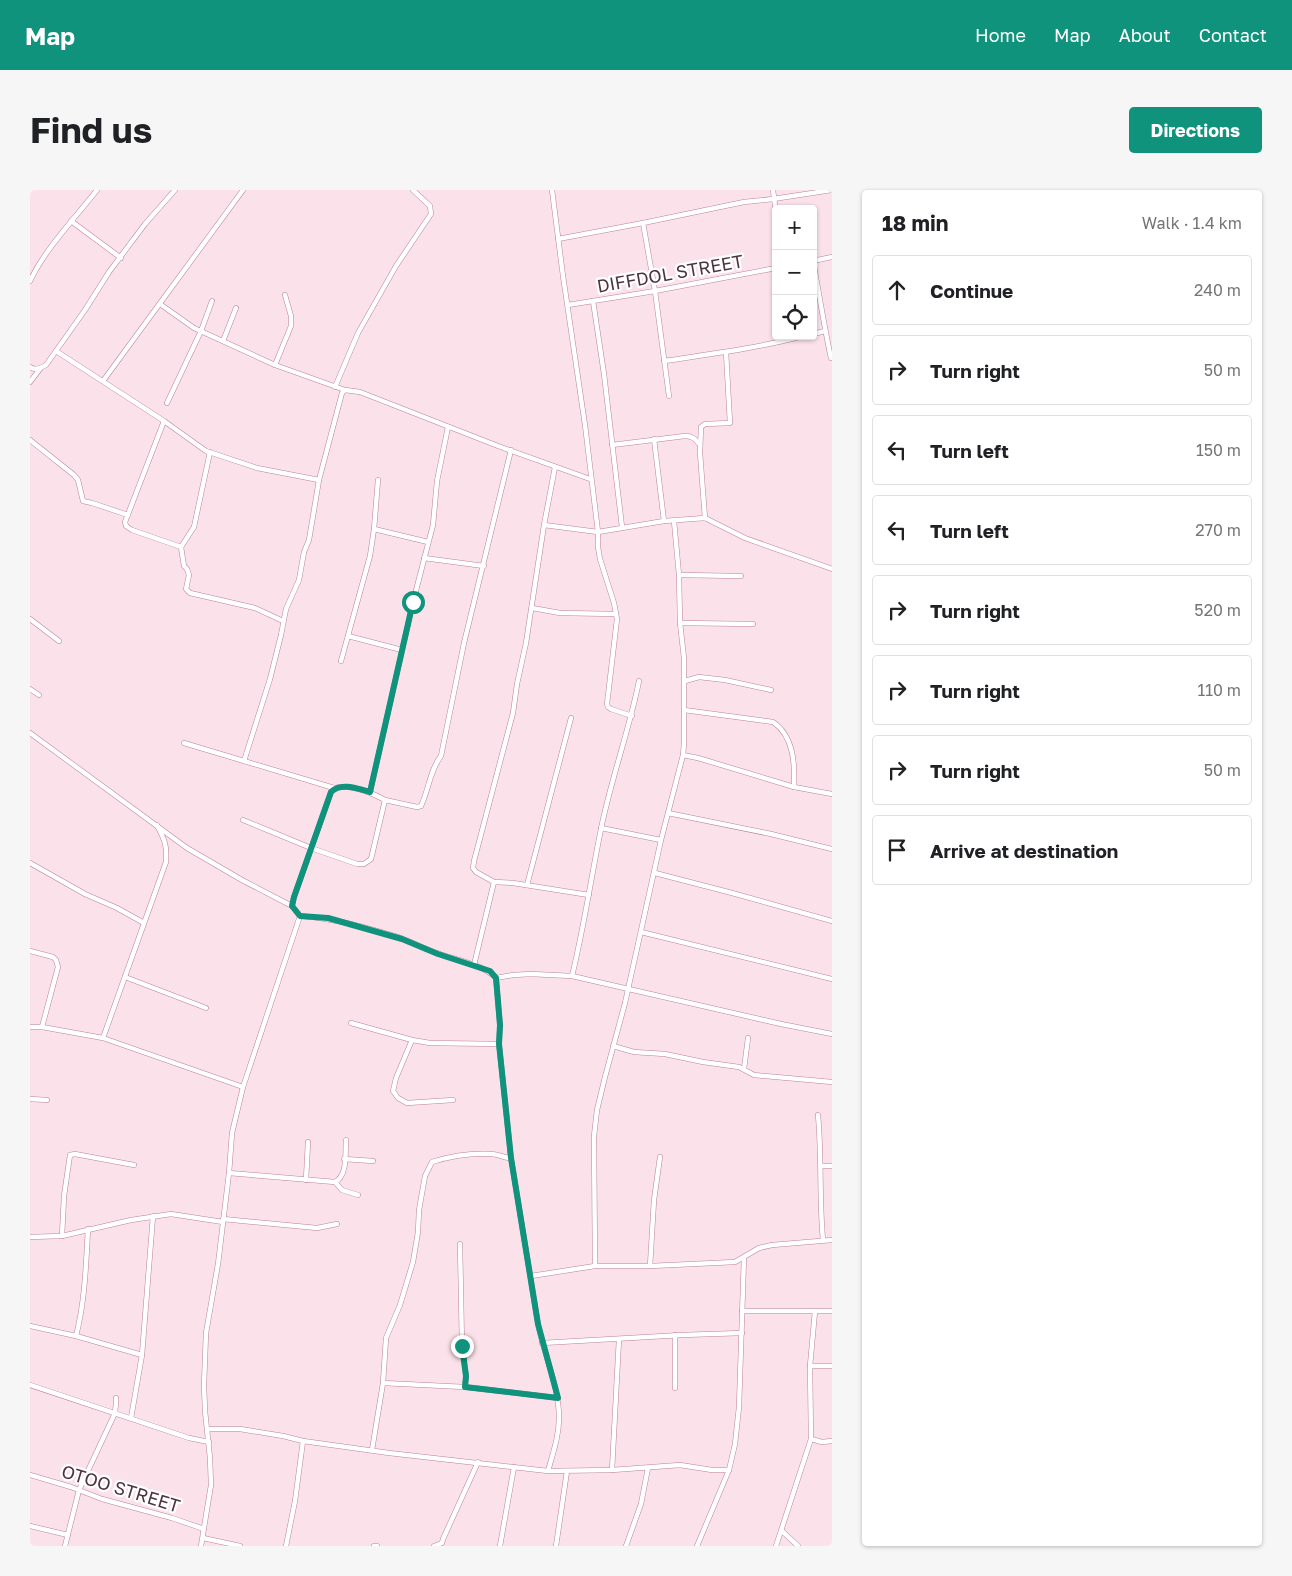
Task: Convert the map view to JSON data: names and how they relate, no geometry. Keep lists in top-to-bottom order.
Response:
{
  "streets": {
    "street": ["DIFFDOL STREET", "OTOO STREET"]
  },
  "page": {
    "header": "Map",
    "nav": [
      "Home",
      "Map",
      "About",
      "Contact"
    ],
    "buttons": "Directions",
    "title": "Find us",
    "heading": ["18 min", "Walk · 1.4 km"],
    "map_buttons": ["+", "−"],
    "list": [
      ["Continue", "240 m"],
      ["Turn right", "50 m"],
      ["Turn left", "150 m"],
      ["Turn left", "270 m"],
      ["Turn right", "520 m"],
      ["Turn right", "110 m"],
      ["Turn right", "50 m"],
      "Arrive at destination"
    ]
  }
}
